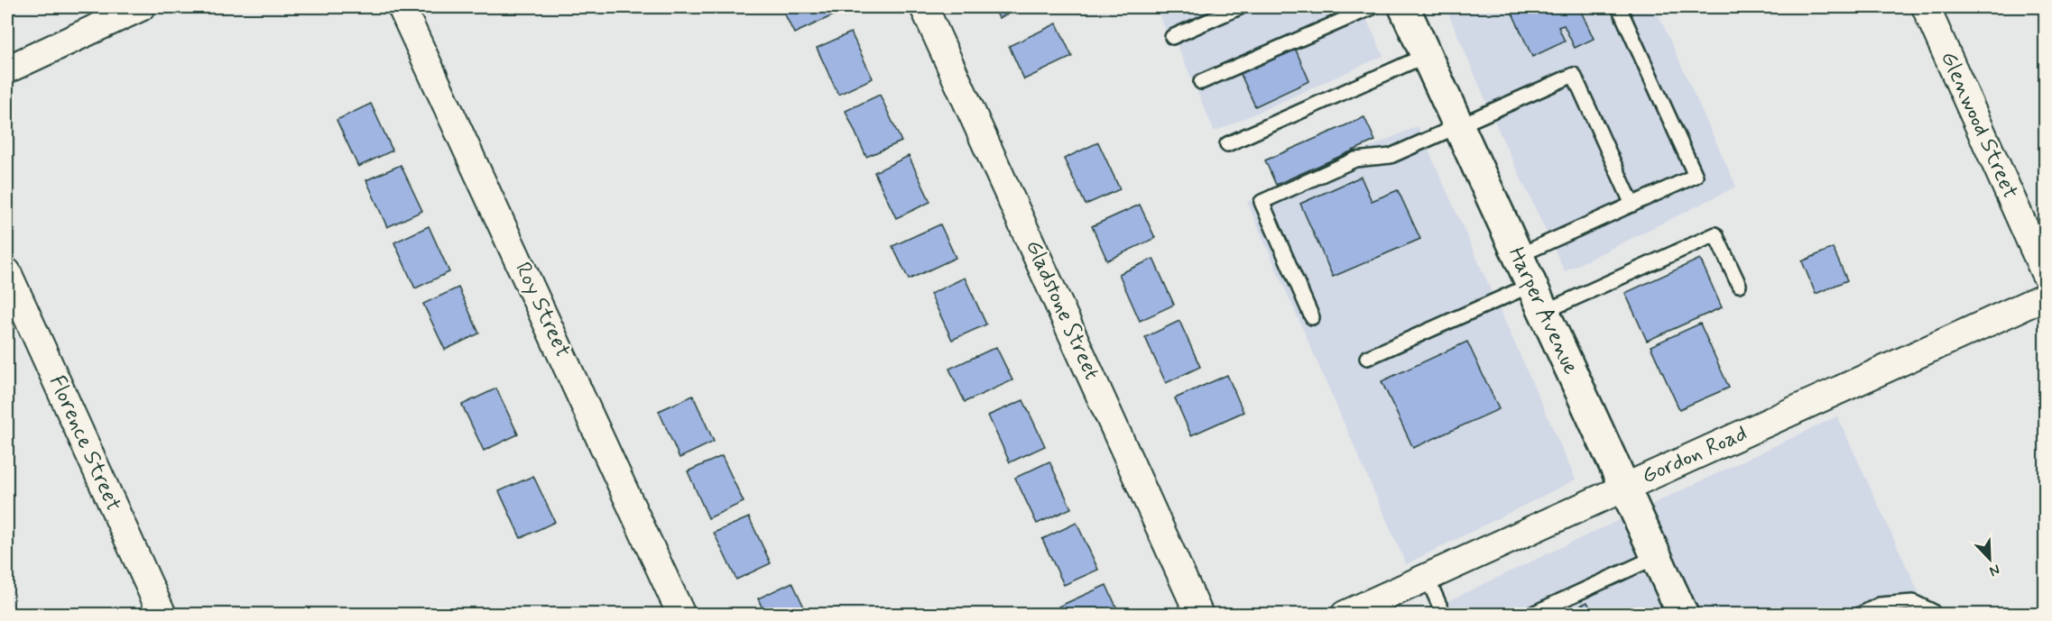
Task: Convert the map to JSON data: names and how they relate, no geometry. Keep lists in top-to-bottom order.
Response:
{
  "streets": {
    "main road": ["Harper Avenue"],
    "street": [
      "Glenwood Street",
      "Roy Street",
      "Gladstone Street",
      "Florence Street",
      "Gordon Road"
    ]
  },
  "crossings": [
    ["Harper Avenue", "Gordon Road"]
  ],
  "north": "bottom right"
}
